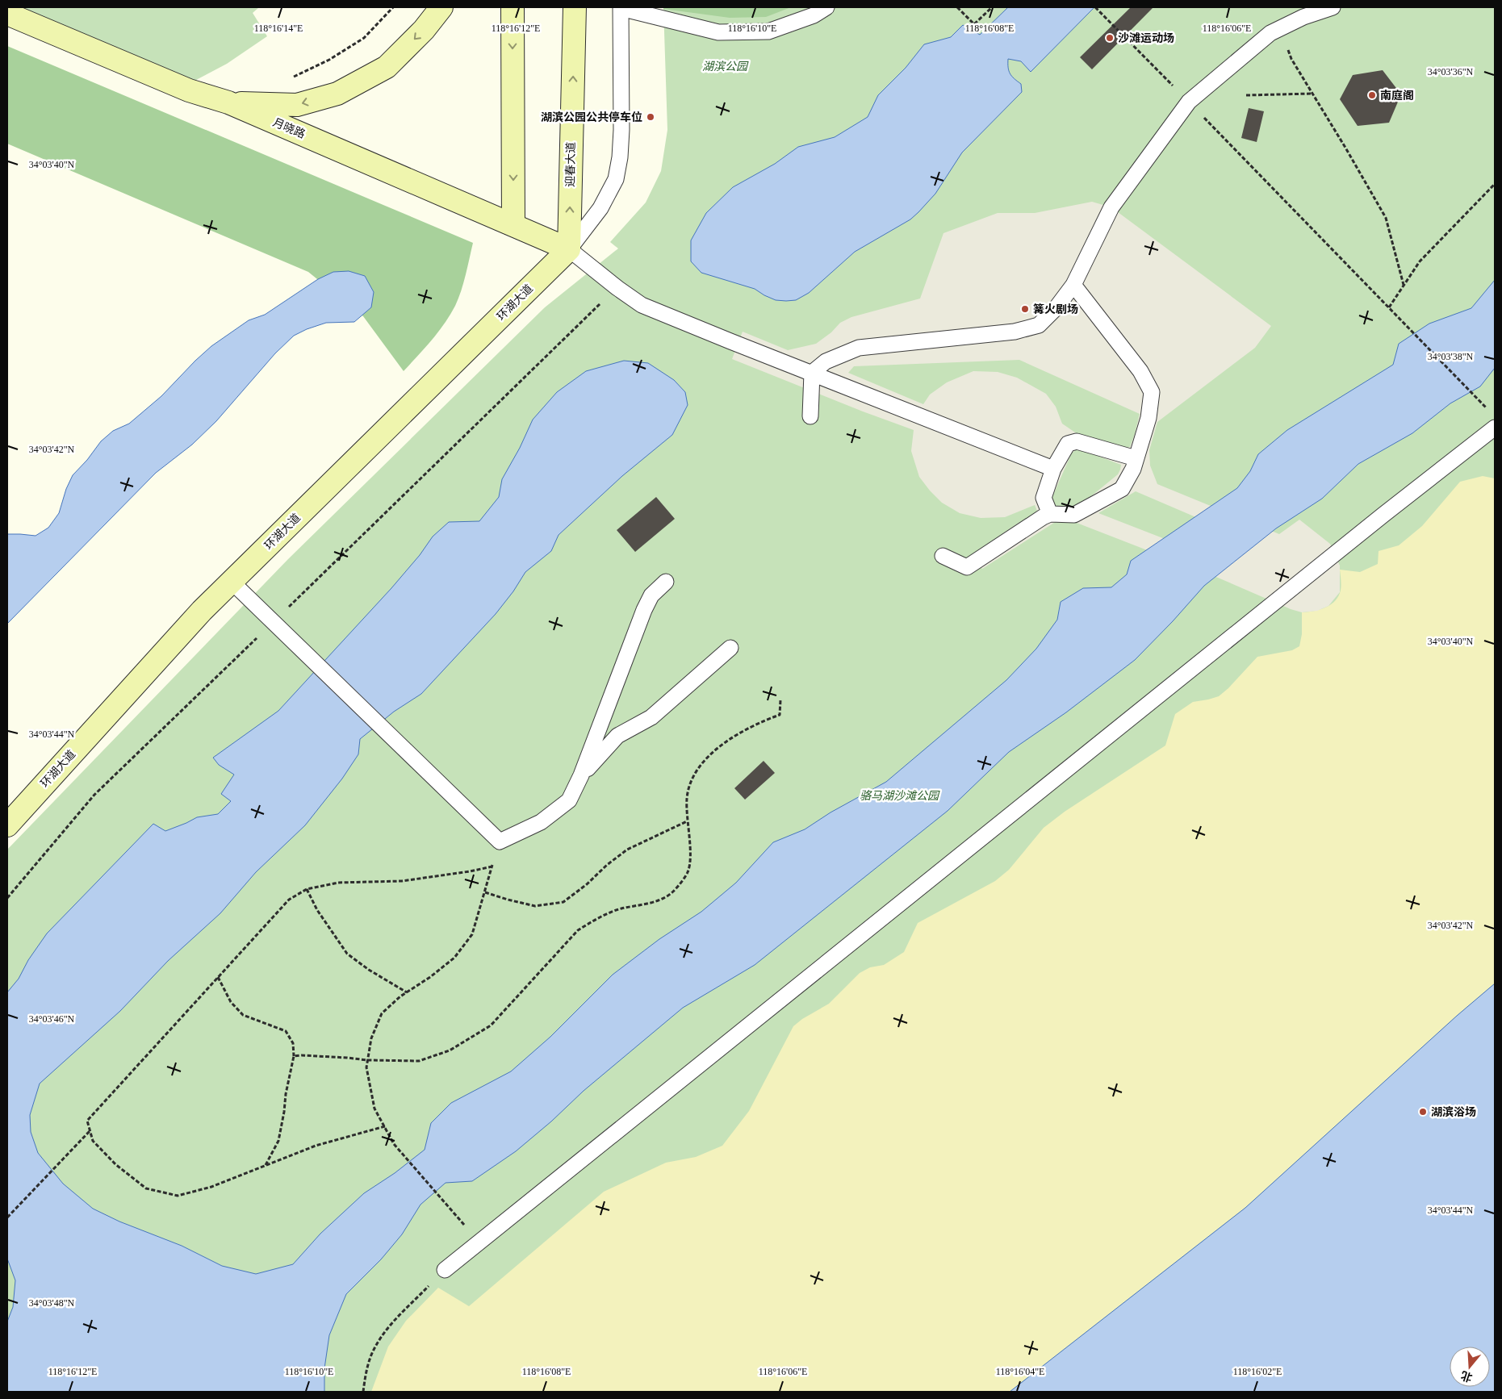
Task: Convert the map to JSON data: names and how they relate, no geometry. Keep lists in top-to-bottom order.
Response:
{
  "streets": {
    "main road": ["月晓路", "迎春大道", "环湖大道"]
  },
  "crossings": [
    ["月晓路", "迎春大道"],
    ["月晓路", "环湖大道"],
    ["迎春大道", "环湖大道"]
  ],
  "parks": ["湖滨公园", "骆马湖沙滩公园"],
  "places": [
    "沙滩运动场",
    "南庭阁",
    "湖滨公园公共停车位",
    "篝火剧场",
    "湖滨浴场"
  ],
  "north": "bottom",
  "coordinates": [
    "118°16'14\"E",
    "118°16'12\"E",
    "118°16'10\"E",
    "118°16'08\"E",
    "118°16'06\"E",
    "34°03'36\"N",
    "34°03'40\"N",
    "34°03'38\"N",
    "34°03'42\"N",
    "34°03'44\"N",
    "34°03'46\"N",
    "34°03'48\"N",
    "118°16'04\"E",
    "118°16'02\"E"
  ]
}
